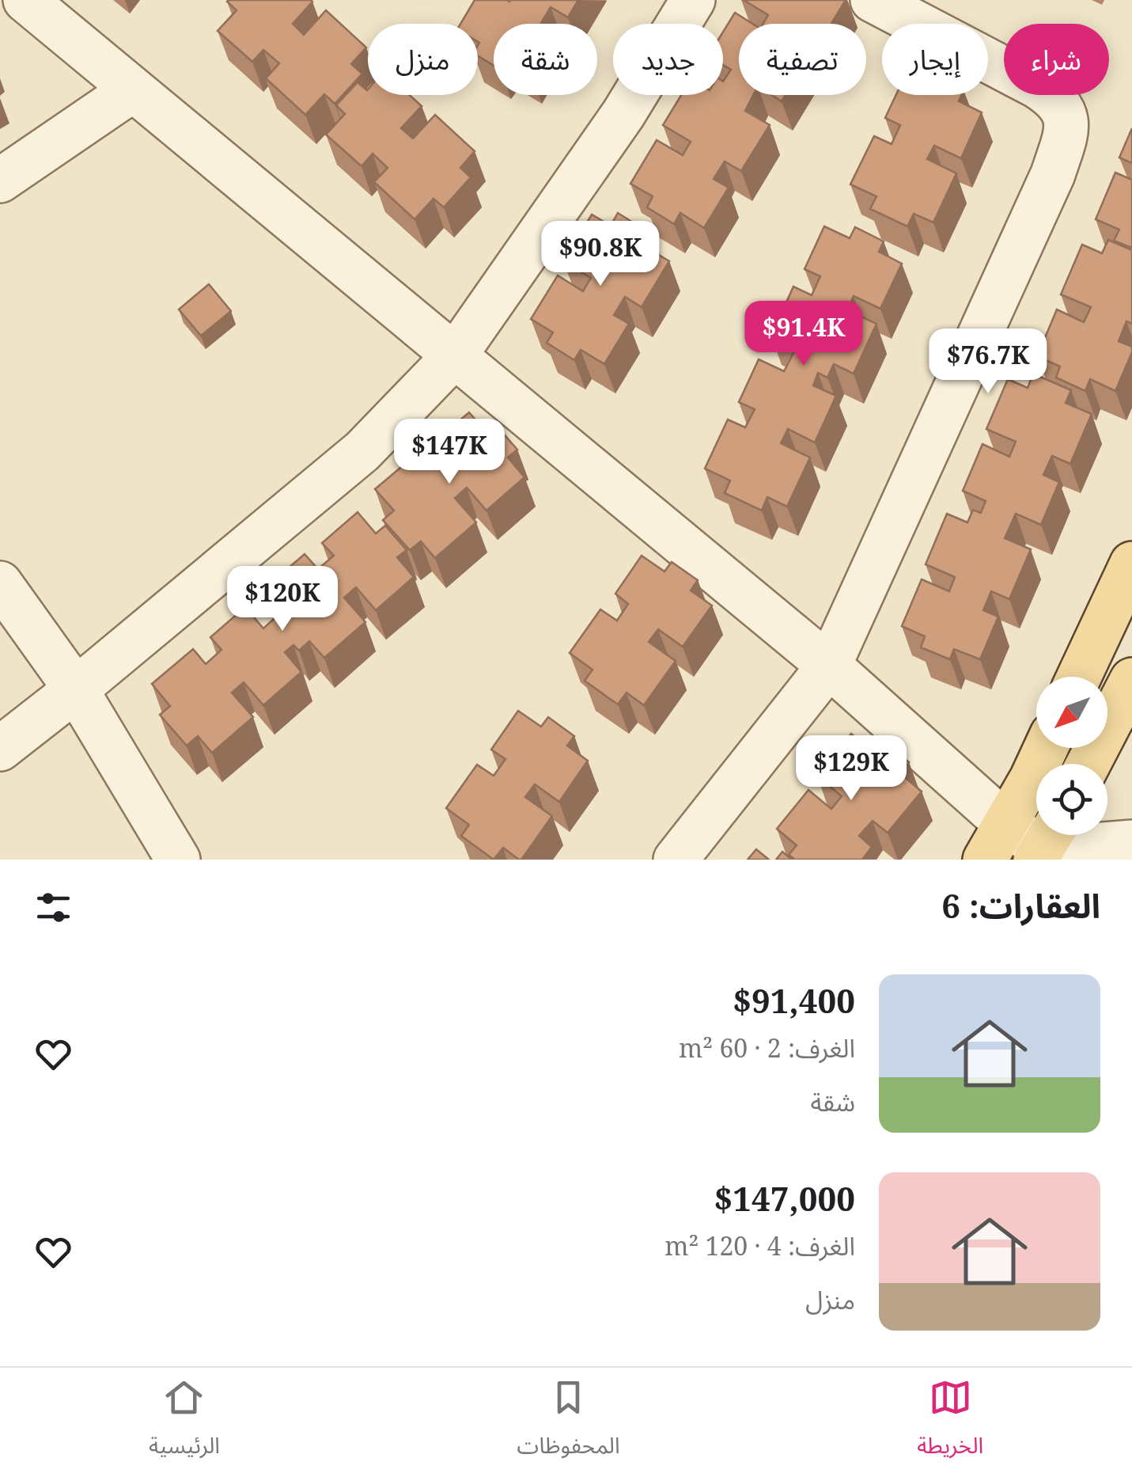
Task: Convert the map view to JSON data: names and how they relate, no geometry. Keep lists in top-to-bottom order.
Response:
{
  "north": "bottom left",
  "page": {
    "chip": [
      "شراء",
      "إيجار",
      "تصفية",
      "جديد",
      "شقة",
      "منزل"
    ],
    "price": [
      "$90.8K",
      "$91.4K",
      "$76.7K",
      "$147K",
      "$120K",
      "$129K"
    ],
    "heading": "العقارات: 6",
    "list": [
      {
        "name": "$91,400",
        "note": "الغرف: 2 · 60 m² · شقة"
      },
      {
        "name": "$147,000",
        "note": "الغرف: 4 · 120 m² · منزل"
      }
    ],
    "tabs": ["الخريطة", "المحفوظات", "الرئيسية"]
  }
}
